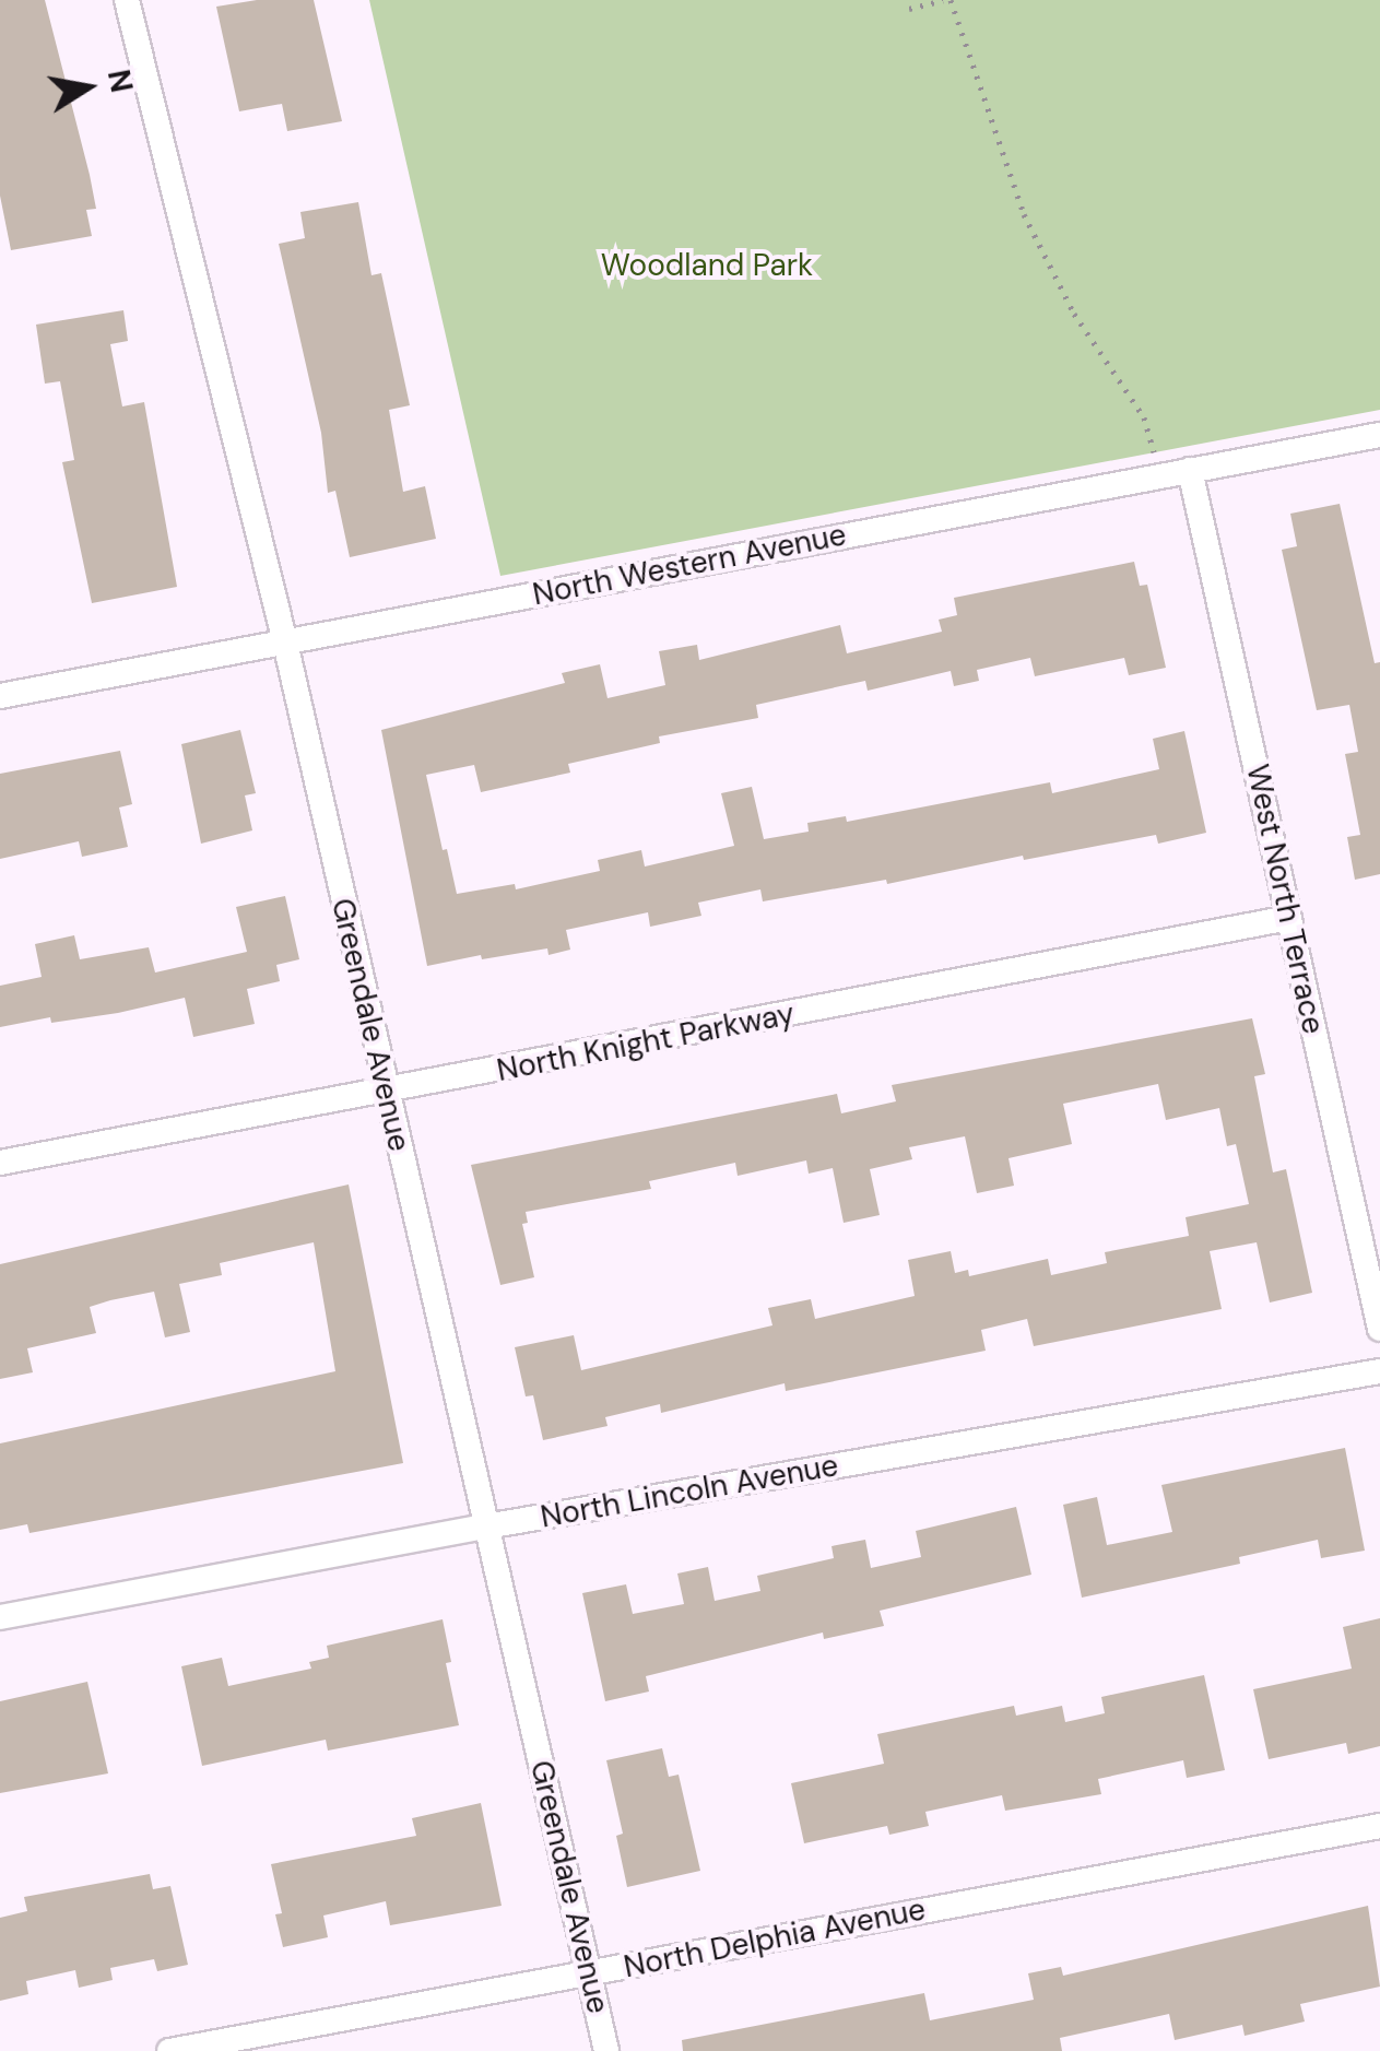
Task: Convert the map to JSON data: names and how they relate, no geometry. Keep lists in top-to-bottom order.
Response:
{
  "streets": {
    "street": [
      "North Western Avenue",
      "West North Terrace",
      "Greendale Avenue",
      "North Knight Parkway",
      "North Lincoln Avenue",
      "North Delphia Avenue"
    ]
  },
  "crossings": [
    ["North Western Avenue", "West North Terrace"],
    ["North Western Avenue", "Greendale Avenue"],
    ["West North Terrace", "North Knight Parkway"],
    ["Greendale Avenue", "North Knight Parkway"],
    ["Greendale Avenue", "North Lincoln Avenue"],
    ["Greendale Avenue", "North Delphia Avenue"]
  ],
  "parks": ["Woodland Park"],
  "north": "right"
}
